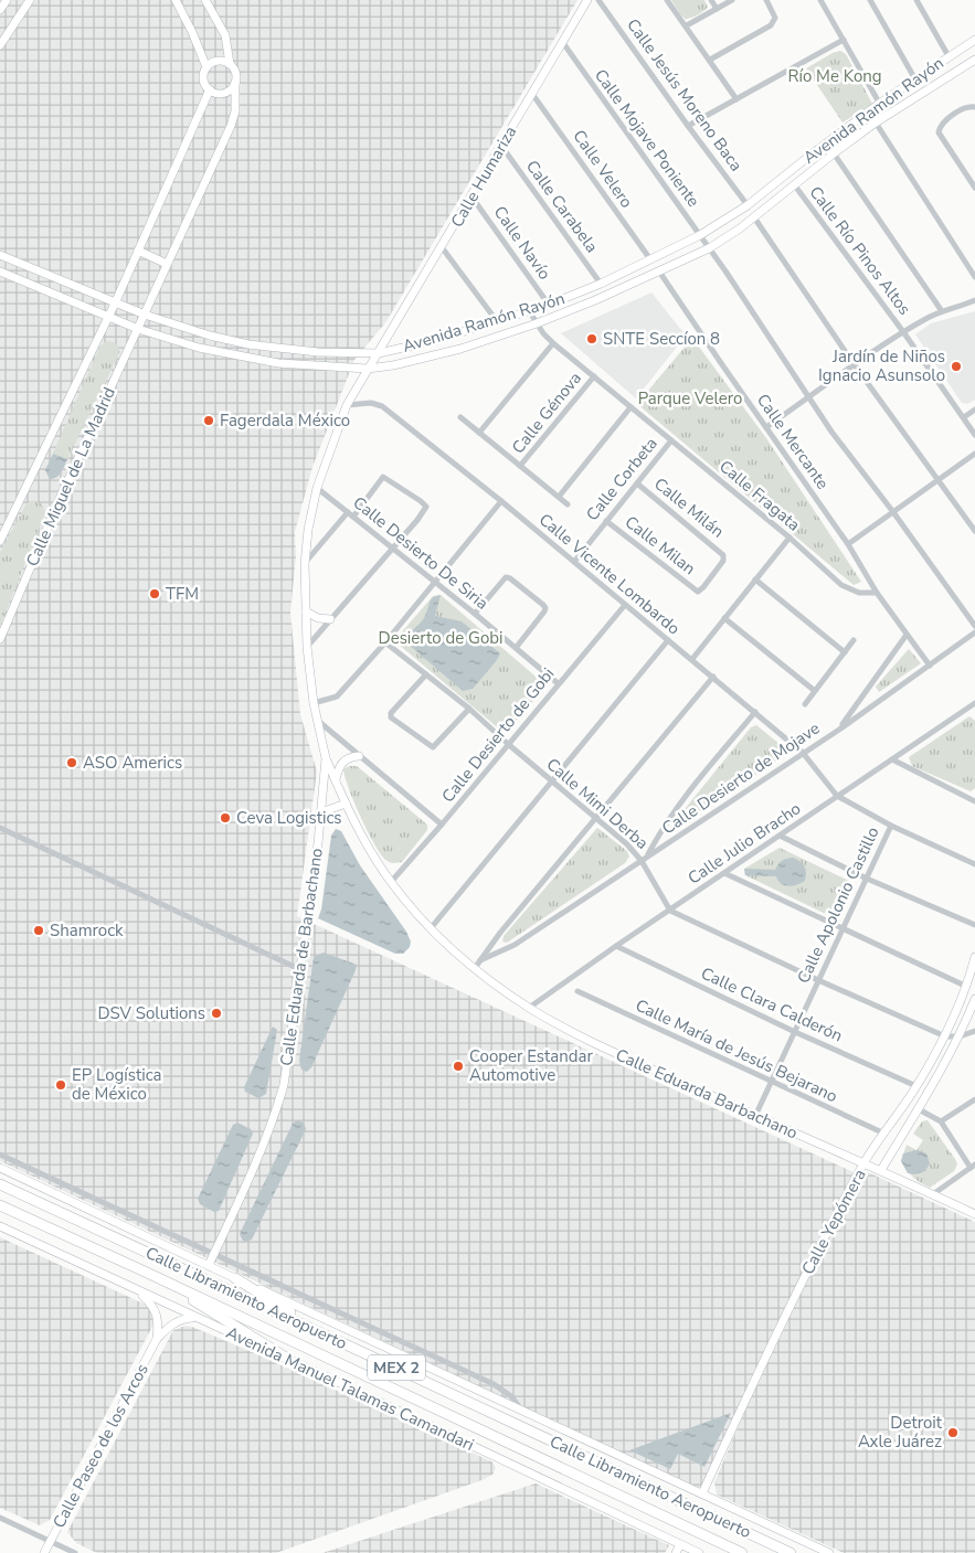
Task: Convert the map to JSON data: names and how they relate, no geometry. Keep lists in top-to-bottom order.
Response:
{
  "streets": {
    "highway": ["Calle Libramiento Aeropuerto", "MEX 2"],
    "main road": [
      "Avenida Ramón Rayón",
      "Calle Humariza",
      "Calle Miguel de La Madrid",
      "Calle Eduarda de Barbachano",
      "Calle Eduarda Barbachano",
      "Calle Yepómera",
      "Avenida Manuel Talamas Camandari",
      "Calle Paseo de los Arcos"
    ],
    "street": [
      "Calle Jesús Moreno Baca",
      "Calle Mojave Poniente",
      "Calle Velero",
      "Calle Carabela",
      "Calle Navío",
      "Calle Río Pinos Altos",
      "Calle Génova",
      "Calle Mercante",
      "Calle Corbeta",
      "Calle Fragata",
      "Calle Milán",
      "Calle Milan",
      "Calle Desierto De Siria",
      "Calle Vicente Lombardo",
      "Calle Desierto de Gobi",
      "Calle Desierto de Mojave",
      "Calle Mimi Derba",
      "Calle Julio Bracho",
      "Calle Apolonio Castillo",
      "Calle Clara Calderón",
      "Calle María de Jesús Bejarano"
    ]
  },
  "crossings": [
    ["Calle Jesús Moreno Baca", "Avenida Ramón Rayón"],
    ["Avenida Ramón Rayón", "Calle Mojave Poniente"],
    ["Avenida Ramón Rayón", "Calle Velero"],
    ["Avenida Ramón Rayón", "Calle Humariza"],
    ["Avenida Ramón Rayón", "Calle Carabela"],
    ["Avenida Ramón Rayón", "Calle Navío"],
    ["Avenida Ramón Rayón", "Calle Río Pinos Altos"],
    ["Avenida Ramón Rayón", "Calle Mercante"],
    ["Avenida Ramón Rayón", "Calle Miguel de La Madrid"],
    ["Avenida Ramón Rayón", "Calle Fragata"],
    ["Avenida Ramón Rayón", "Calle Eduarda de Barbachano"],
    ["Calle Mojave Poniente", "Calle Humariza"],
    ["Calle Velero", "Calle Humariza"],
    ["Calle Humariza", "Calle Carabela"],
    ["Calle Humariza", "Calle Navío"],
    ["Calle Humariza", "Calle Eduarda de Barbachano"],
    ["Calle Génova", "Calle Fragata"],
    ["Calle Mercante", "Calle Fragata"],
    ["Calle Mercante", "Calle Desierto de Mojave"],
    ["Calle Corbeta", "Calle Fragata"],
    ["Calle Corbeta", "Calle Milán"],
    ["Calle Corbeta", "Calle Milan"],
    ["Calle Corbeta", "Calle Vicente Lombardo"],
    ["Calle Milán", "Calle Milan"],
    ["Calle Desierto De Siria", "Calle Vicente Lombardo"],
    ["Calle Desierto De Siria", "Calle Desierto de Gobi"],
    ["Calle Desierto De Siria", "Calle Mimi Derba"],
    ["Calle Desierto De Siria", "Calle Eduarda de Barbachano"],
    ["Calle Vicente Lombardo", "Calle Desierto de Gobi"],
    ["Calle Vicente Lombardo", "Calle Desierto de Mojave"],
    ["Calle Vicente Lombardo", "Calle Julio Bracho"],
    ["Calle Vicente Lombardo", "Calle Eduarda de Barbachano"],
    ["Calle Desierto de Gobi", "Calle Mimi Derba"],
    ["Calle Desierto de Gobi", "Calle Eduarda Barbachano"],
    ["Calle Desierto de Mojave", "Calle Mimi Derba"],
    ["Calle Mimi Derba", "Calle Julio Bracho"],
    ["Calle Julio Bracho", "Calle Clara Calderón"],
    ["Calle Julio Bracho", "Calle Eduarda Barbachano"],
    ["Calle Apolonio Castillo", "Calle Clara Calderón"],
    ["Calle Apolonio Castillo", "Calle María de Jesús Bejarano"],
    ["Calle Apolonio Castillo", "Calle Eduarda Barbachano"],
    ["Calle Eduarda de Barbachano", "Calle Eduarda Barbachano"],
    ["Calle Clara Calderón", "Calle Yepómera"],
    ["Calle María de Jesús Bejarano", "Calle Yepómera"],
    ["Calle Eduarda Barbachano", "Calle Yepómera"]
  ],
  "parks": ["Río Me Kong", "Parque Velero", "Desierto de Gobi"],
  "places": [
    "SNTE Seccíon 8",
    "Jardín de Niños Ignacio Asunsolo",
    "Fagerdala México",
    "TFM",
    "ASO Americs",
    "Ceva Logistics",
    "Shamrock",
    "DSV Solutions",
    "Cooper Estandar Automotive",
    "EP Logística de México",
    "Detroit Axle Juárez"
  ]
}
